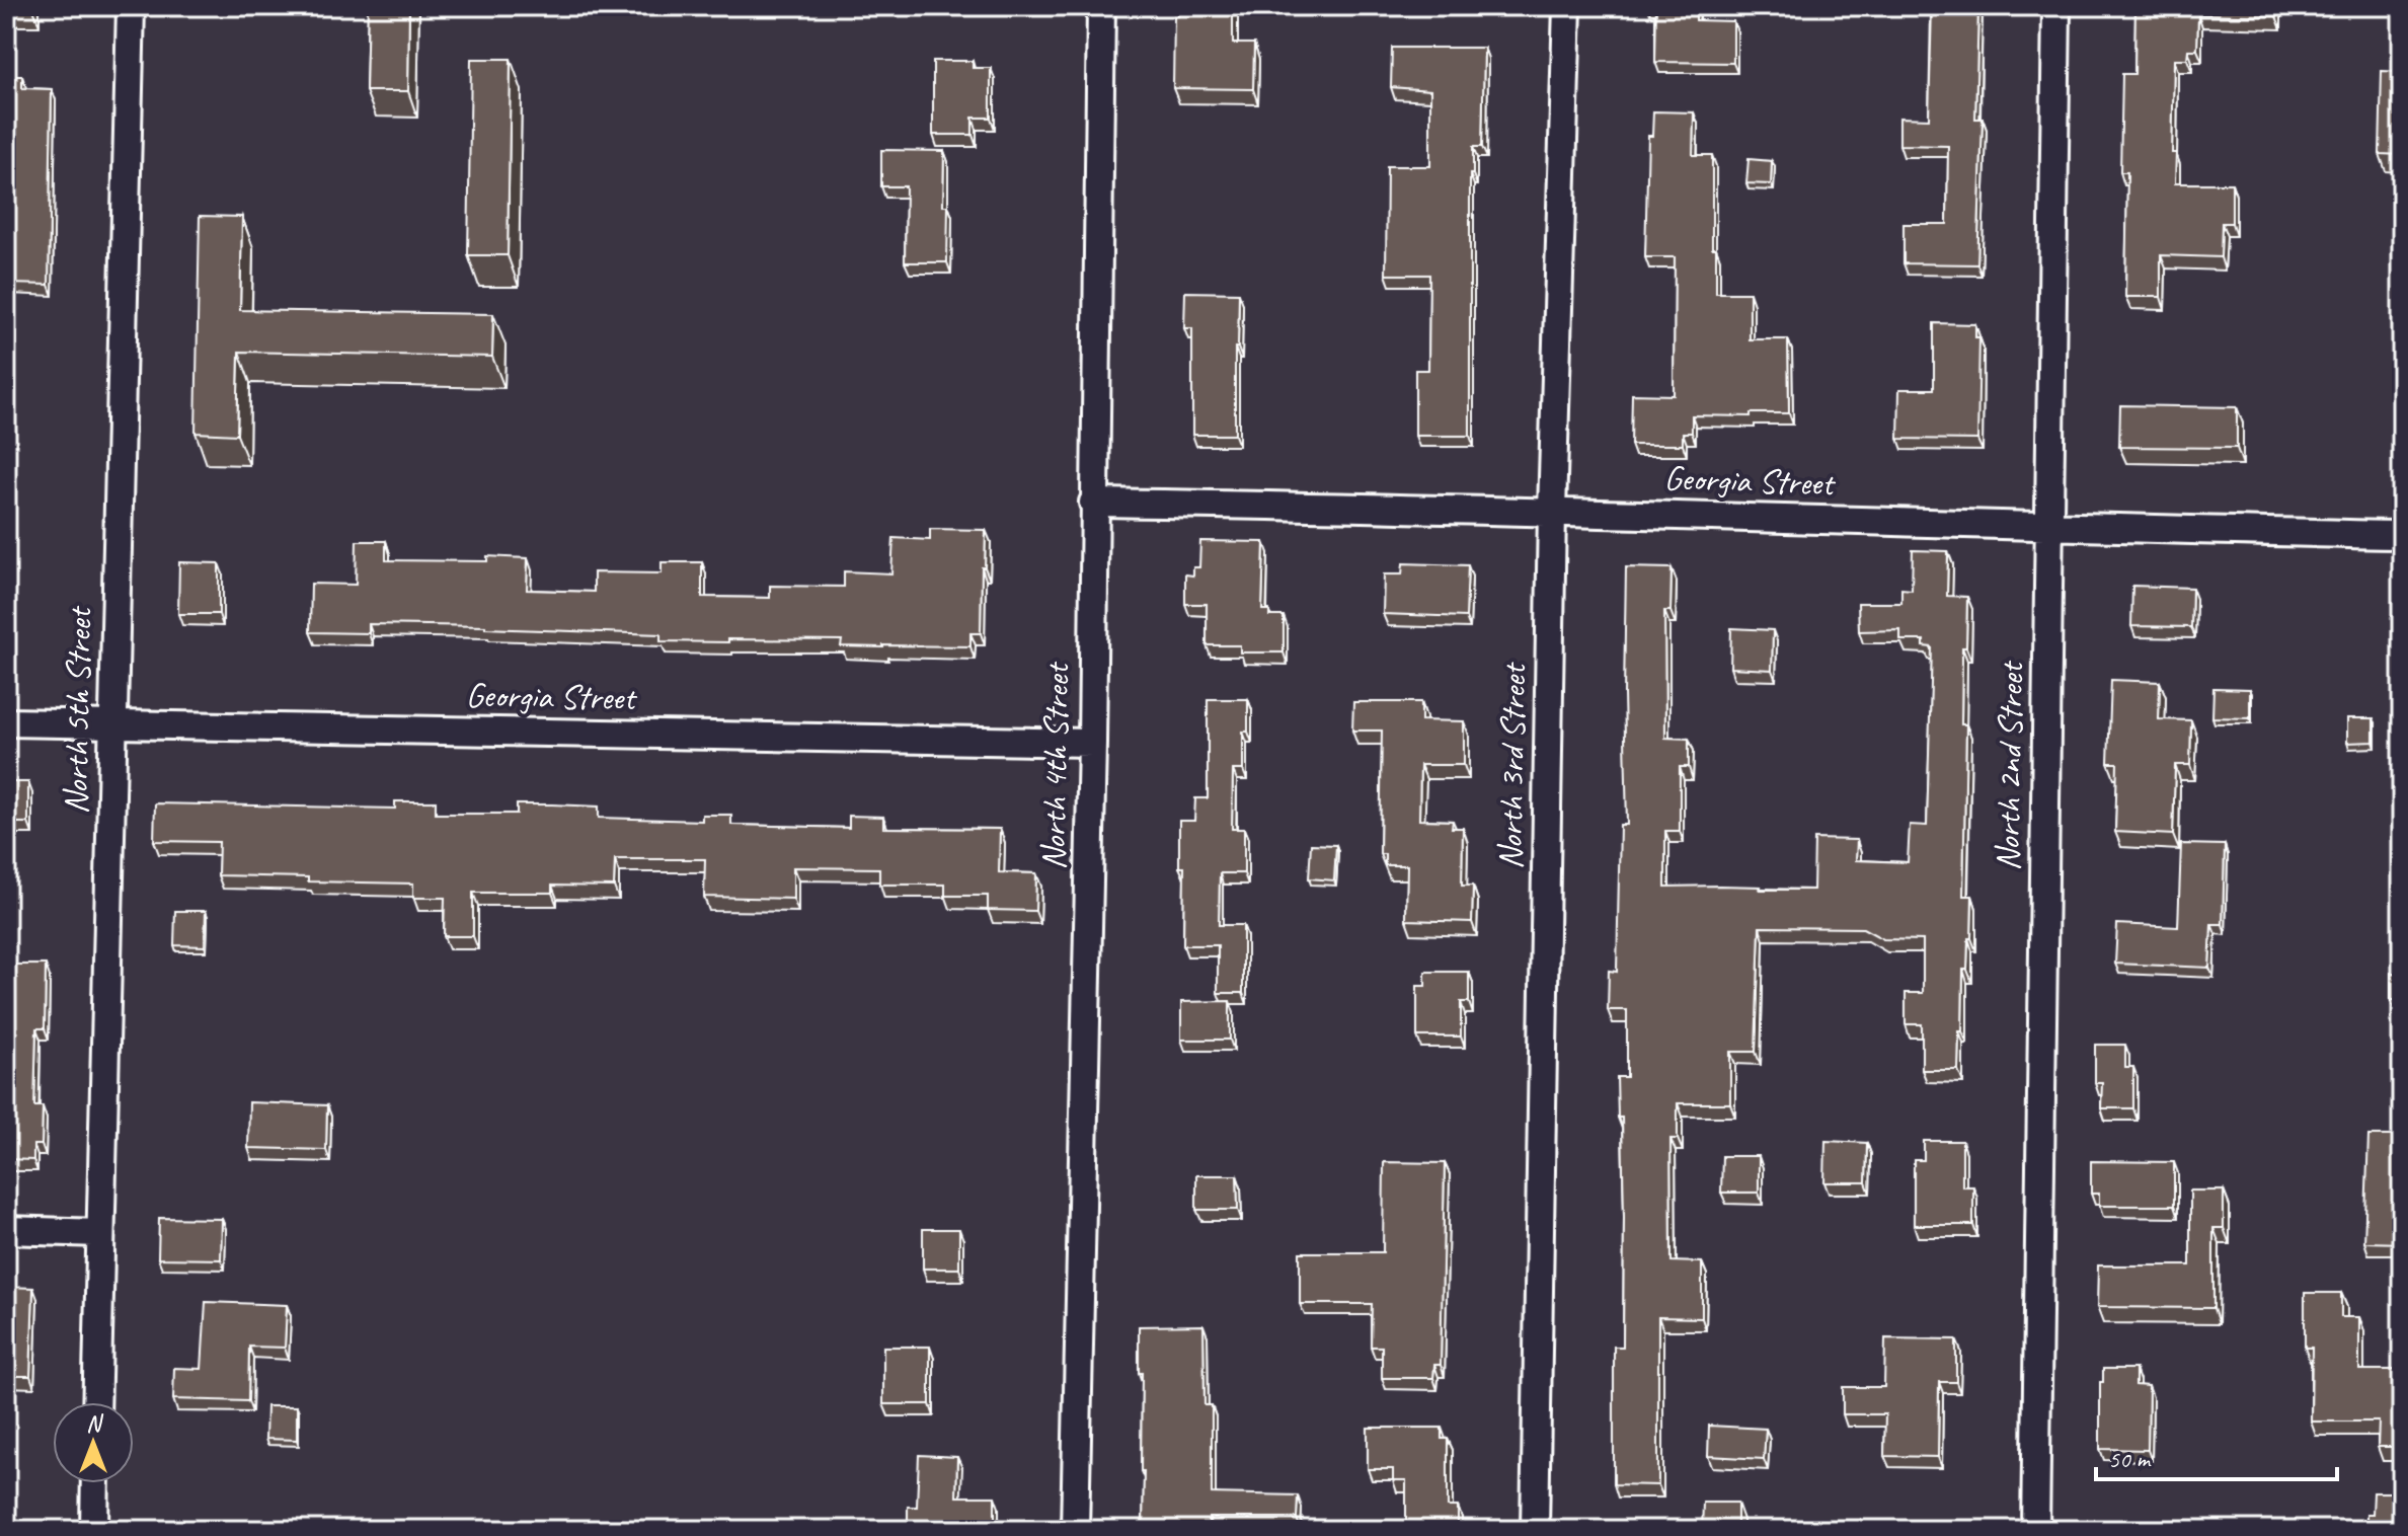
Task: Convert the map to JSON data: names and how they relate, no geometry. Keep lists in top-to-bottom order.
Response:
{
  "streets": {
    "street": [
      "Georgia Street",
      "North 5th Street",
      "North 4th Street",
      "North 3rd Street",
      "North 2nd Street"
    ]
  },
  "crossings": [
    ["Georgia Street", "North 5th Street"],
    ["Georgia Street", "North 4th Street"],
    ["Georgia Street", "North 3rd Street"],
    ["Georgia Street", "North 2nd Street"]
  ],
  "scale_bar": "50 m",
  "north": "top"
}
